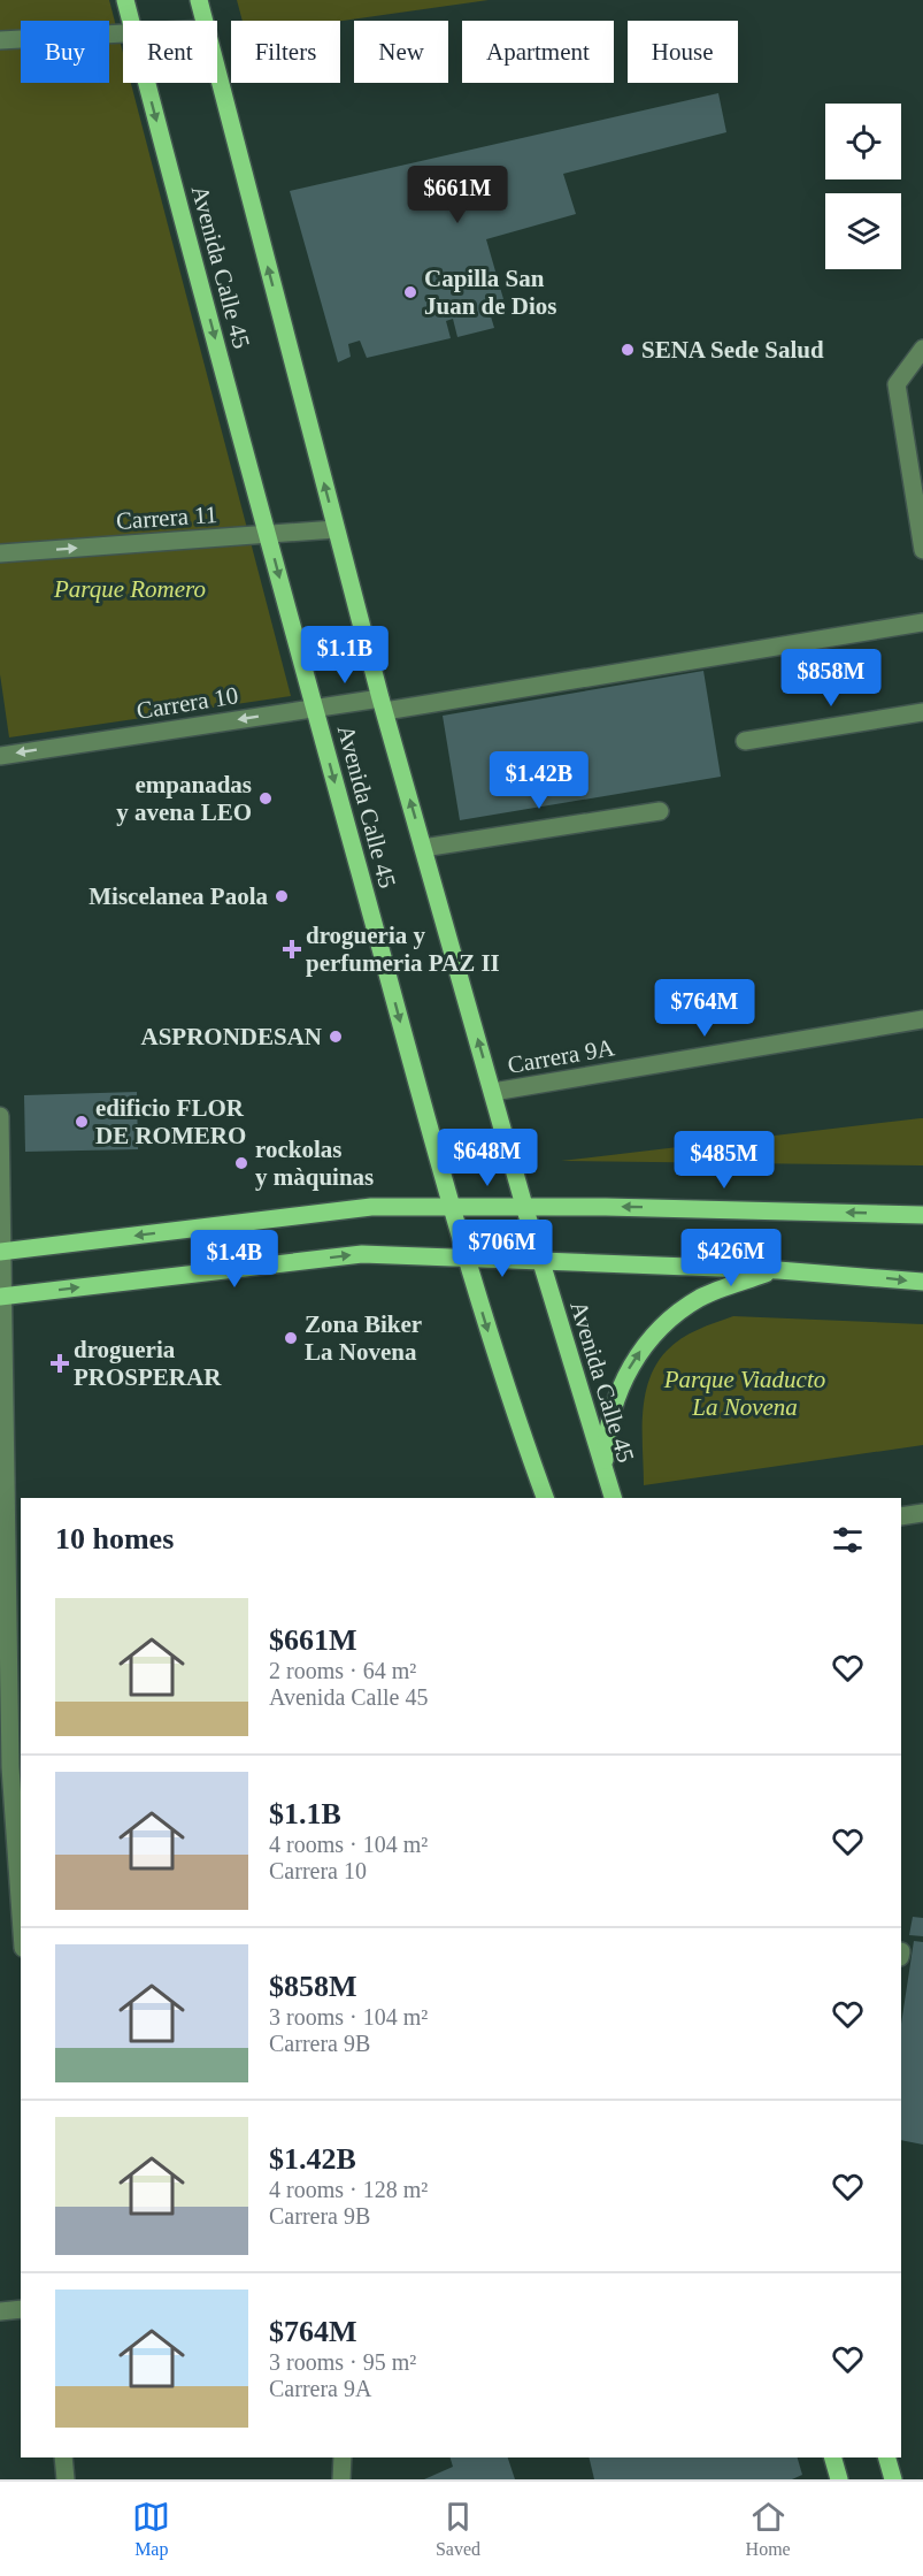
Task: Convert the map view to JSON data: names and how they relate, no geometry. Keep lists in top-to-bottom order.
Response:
{
  "streets": {
    "main road": ["Avenida Calle 45"],
    "street": ["Carrera 11", "Carrera 10", "Carrera 9A"]
  },
  "crossings": [
    ["Avenida Calle 45", "Carrera 11"],
    ["Avenida Calle 45", "Carrera 10"],
    ["Avenida Calle 45", "Carrera 9A"]
  ],
  "one_way": ["Carrera 11"],
  "parks": ["Parque Romero", "Parque Viaducto La Novena"],
  "places": {
    "other": [
      "Capilla San Juan de Dios",
      "SENA Sede Salud",
      "empanadas y avena LEO",
      "Miscelanea Paola",
      "ASPRONDESAN",
      "edificio FLOR DE ROMERO",
      "rockolas y màquinas",
      "Zona Biker La Novena"
    ],
    "health": ["drogueria y perfumeria PAZ II", "drogueria PROSPERAR"]
  },
  "page": {
    "chip": [
      "Buy",
      "Rent",
      "Filters",
      "New",
      "Apartment",
      "House"
    ],
    "price": [
      "$661M",
      "$1.1B",
      "$858M",
      "$1.42B",
      "$764M",
      "$648M",
      "$485M",
      "$706M",
      "$426M",
      "$1.4B"
    ],
    "heading": "10 homes",
    "list": [
      {
        "name": "$661M",
        "note": "2 rooms · 64 m² · Avenida Calle 45"
      },
      {
        "name": "$1.1B",
        "note": "4 rooms · 104 m² · Carrera 10"
      },
      {
        "name": "$858M",
        "note": "3 rooms · 104 m² · Carrera 9B"
      },
      {
        "name": "$1.42B",
        "note": "4 rooms · 128 m² · Carrera 9B"
      },
      {
        "name": "$764M",
        "note": "3 rooms · 95 m² · Carrera 9A"
      }
    ],
    "tabs": ["Map", "Saved", "Home"]
  }
}
